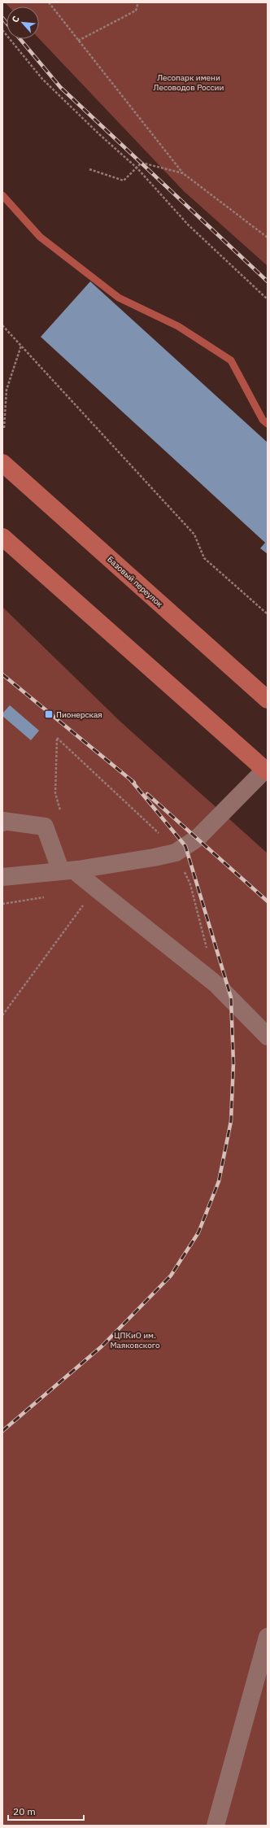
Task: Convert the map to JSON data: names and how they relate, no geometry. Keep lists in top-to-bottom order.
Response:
{
  "streets": {
    "main road": ["Базовый переулок"]
  },
  "parks": ["Лесопарк имени Лесоводов России", "ЦПКиО им. Маяковского"],
  "places": {
    "transit": ["Пионерская"]
  },
  "scale_bar": "20 m",
  "north": "top left"
}
